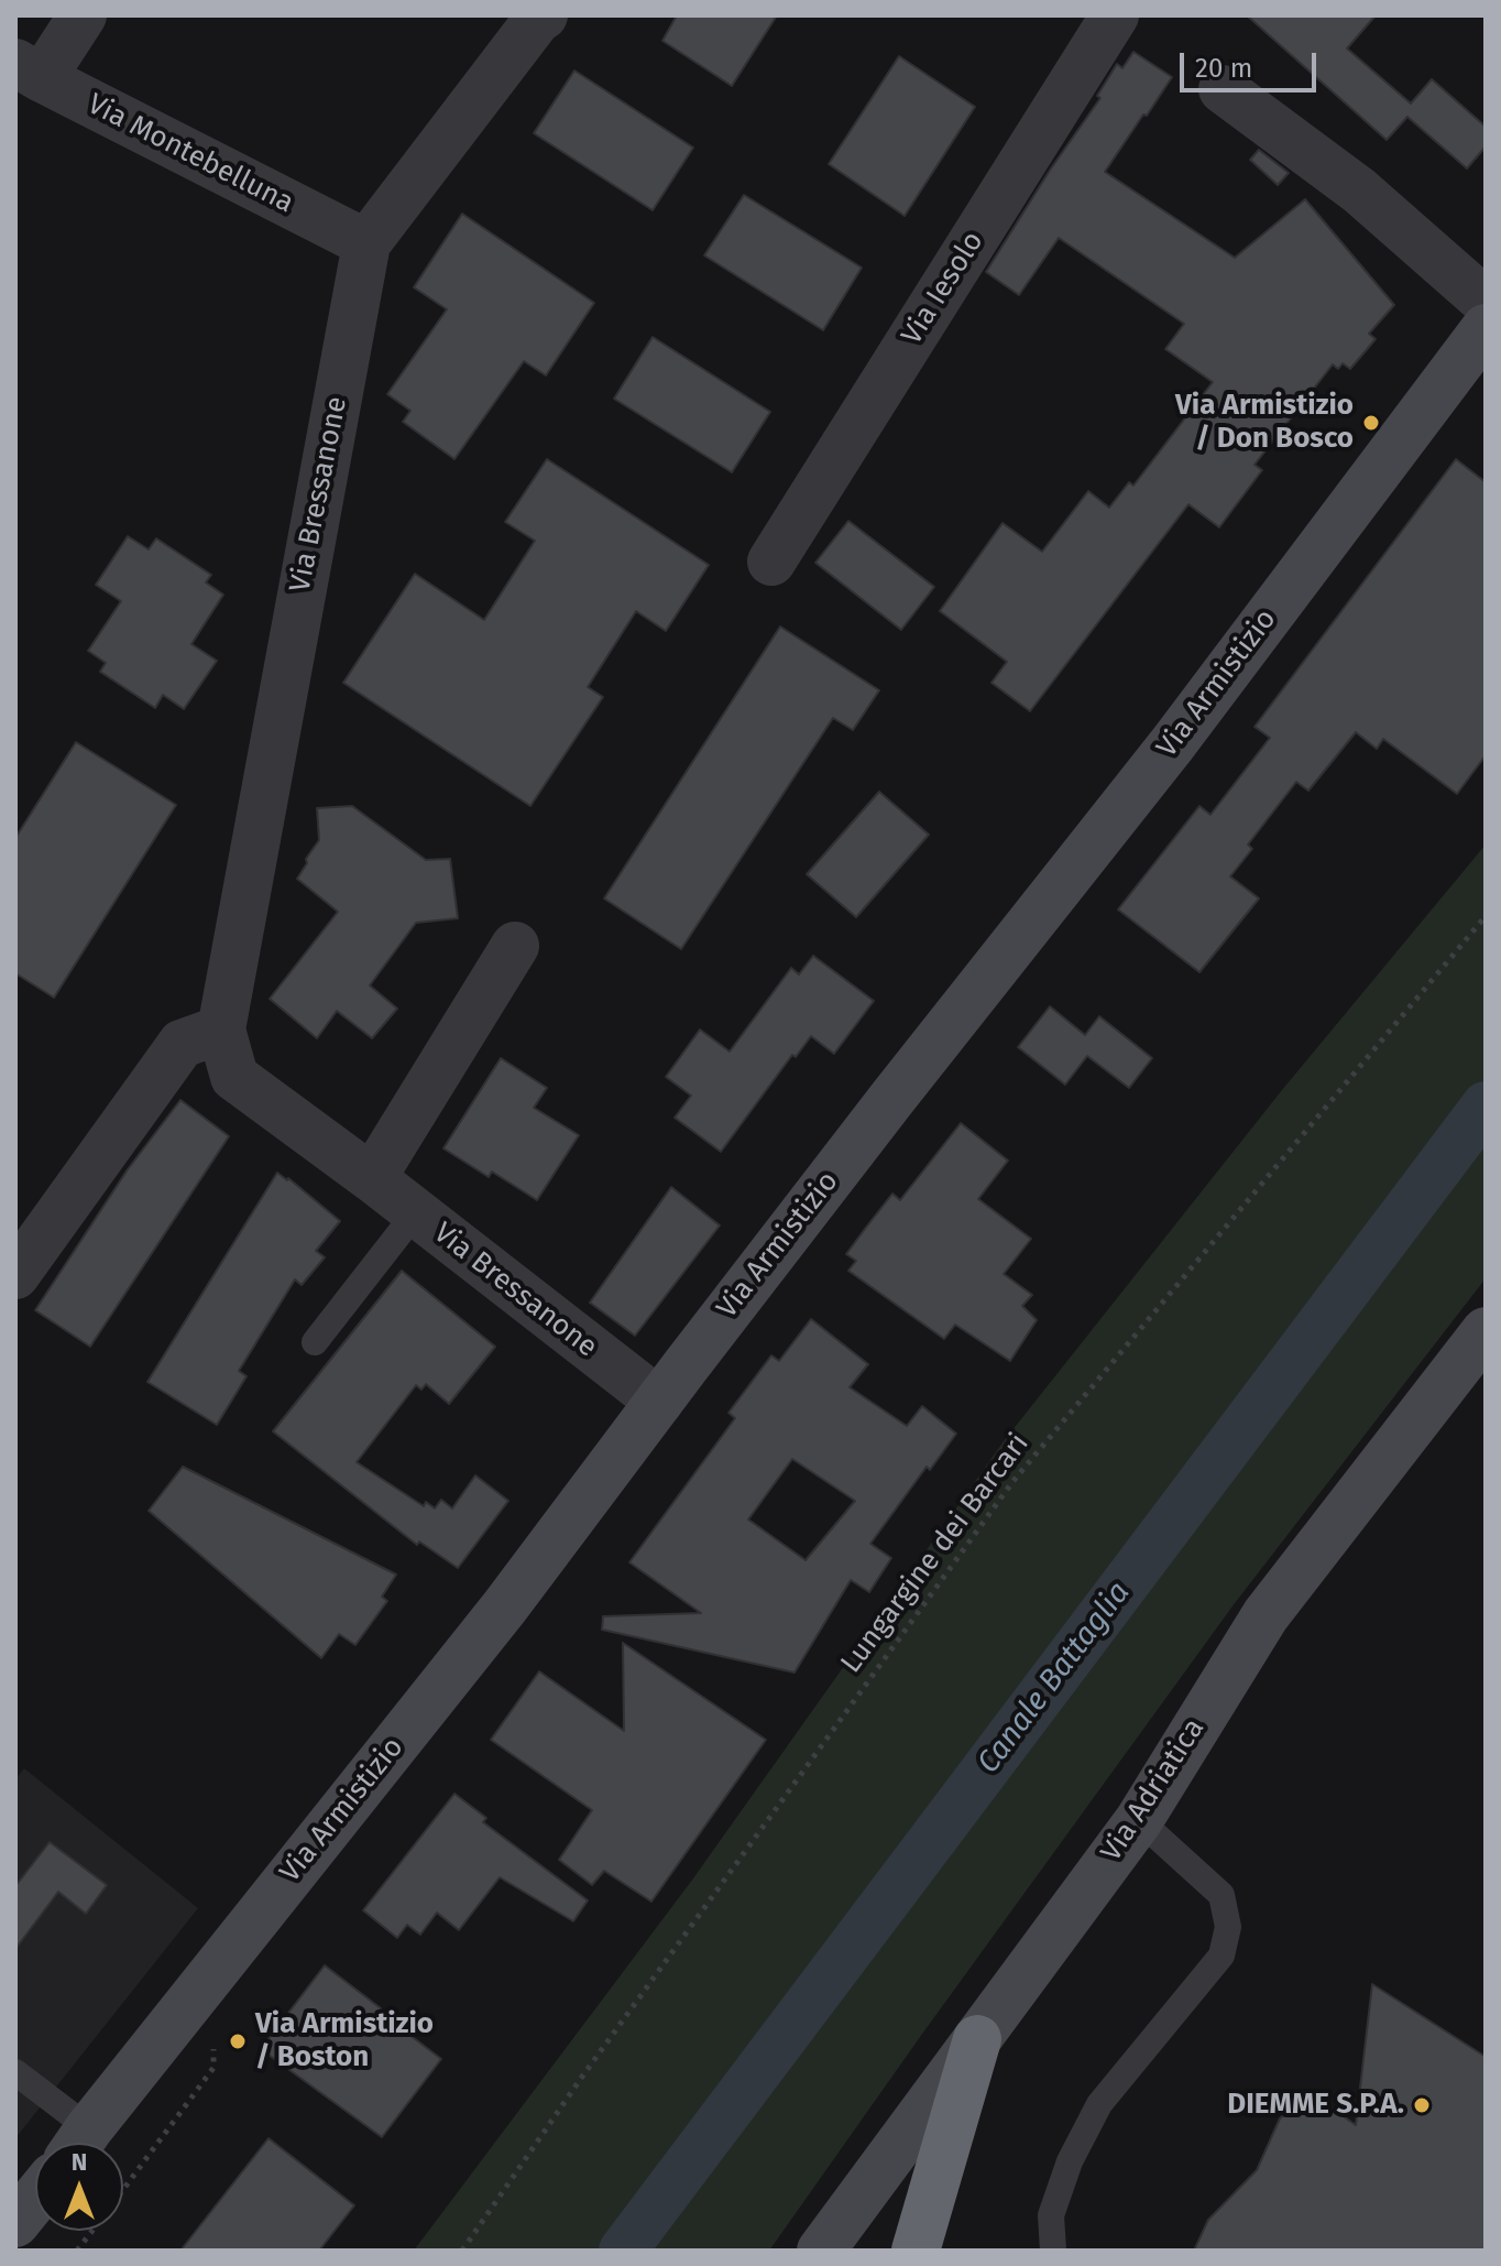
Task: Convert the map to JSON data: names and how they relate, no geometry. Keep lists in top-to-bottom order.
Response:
{
  "streets": {
    "street": [
      "Via Montebelluna",
      "Via Iesolo",
      "Via Bressanone",
      "Via Armistizio",
      "Via Adriatica"
    ],
    "path": ["Lungargine dei Barcari"]
  },
  "crossings": [
    ["Via Montebelluna", "Via Bressanone"],
    ["Via Bressanone", "Via Armistizio"]
  ],
  "water": ["Canale Battaglia"],
  "places": ["Via Armistizio / Don Bosco", "Via Armistizio / Boston", "DIEMME S.P.A."],
  "scale_bar": "20 m",
  "north": "top"
}
